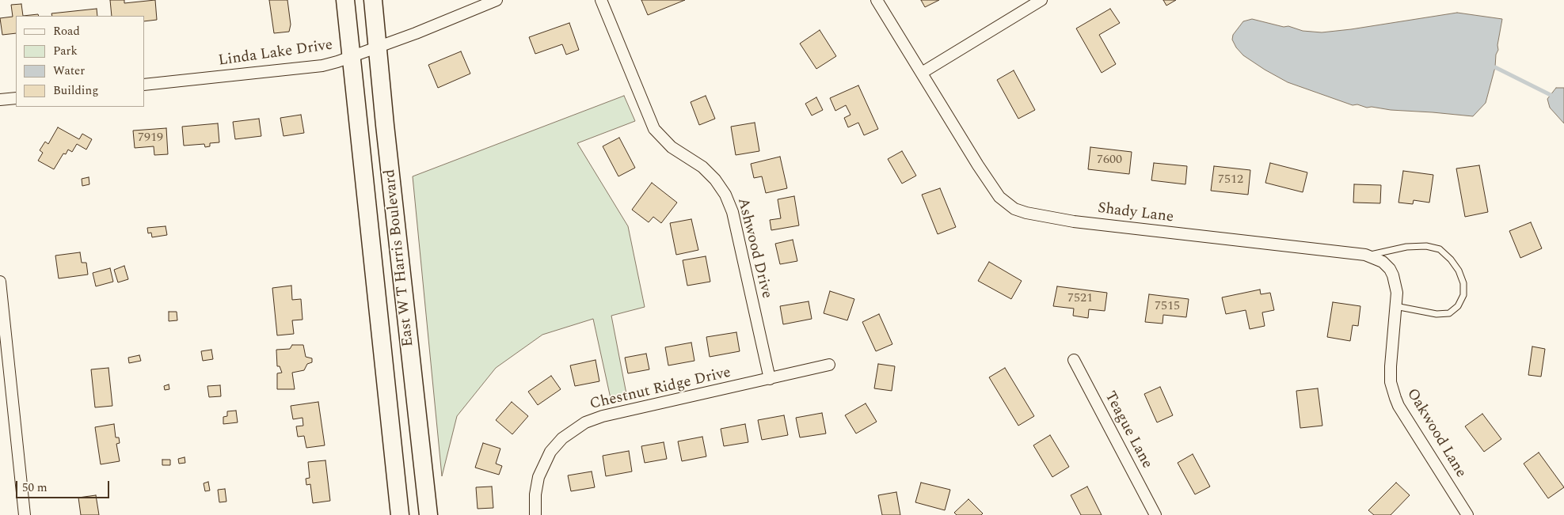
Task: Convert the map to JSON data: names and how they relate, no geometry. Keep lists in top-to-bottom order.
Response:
{
  "streets": {
    "main road": ["East W T Harris Boulevard"],
    "street": [
      "Linda Lake Drive",
      "Shady Lane",
      "Ashwood Drive",
      "Chestnut Ridge Drive",
      "Teague Lane",
      "Oakwood Lane"
    ]
  },
  "crossings": [
    ["Linda Lake Drive", "East W T Harris Boulevard"],
    ["Shady Lane", "Oakwood Lane"],
    ["Ashwood Drive", "Chestnut Ridge Drive"]
  ],
  "house_numbers": [
    "7919",
    "7600",
    "7512",
    "7521",
    "7515"
  ],
  "legend": [
    "Road",
    "Park",
    "Water",
    "Building"
  ],
  "scale_bar": "50 m"
}
